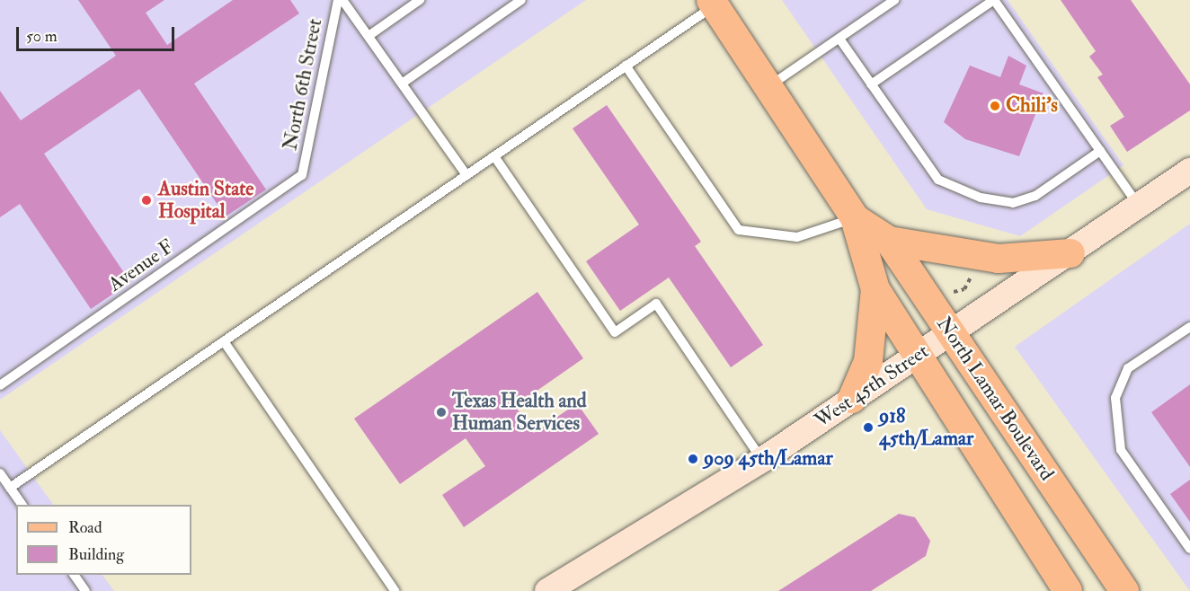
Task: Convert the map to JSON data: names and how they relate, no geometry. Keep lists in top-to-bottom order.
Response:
{
  "streets": {
    "main road": ["West 45th Street", "North Lamar Boulevard"],
    "lane": ["North 6th Street", "Avenue F"]
  },
  "crossings": [
    ["North 6th Street", "Avenue F"],
    ["West 45th Street", "North Lamar Boulevard"]
  ],
  "places": [
    "Chili's",
    "Austin State Hospital",
    "Texas Health and Human Services",
    "918 45th/Lamar",
    "909 45th/Lamar"
  ],
  "legend": ["Road", "Building"],
  "scale_bar": "50 m"
}
